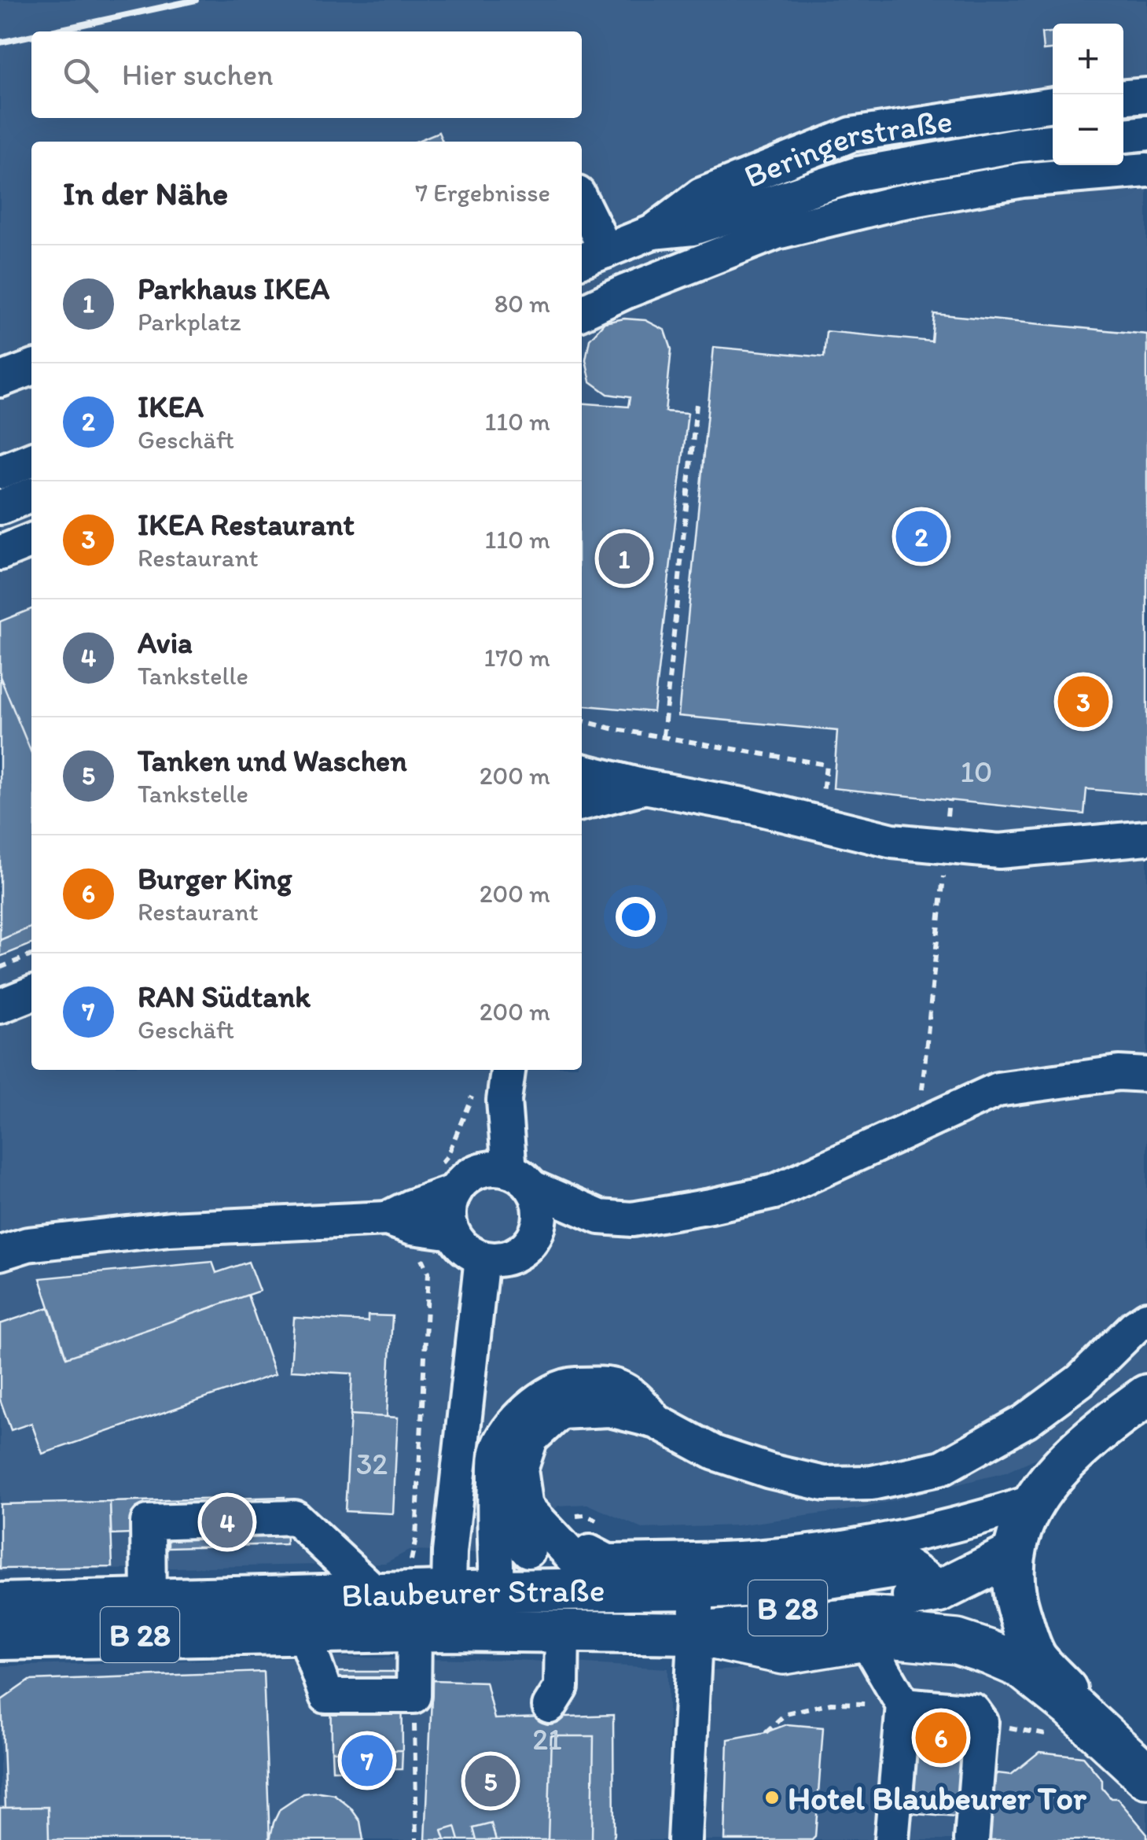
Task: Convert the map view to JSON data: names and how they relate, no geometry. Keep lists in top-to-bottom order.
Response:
{
  "streets": {
    "main road": ["Blaubeurer Straße", "B 28"],
    "street": ["Beringerstraße"]
  },
  "crossings": [
    ["Blaubeurer Straße", "B 28"]
  ],
  "places": ["Hotel Blaubeurer Tor"],
  "house_numbers": ["10", "32", "21"],
  "page": {
    "map_buttons": ["+", "−"],
    "search": "Hier suchen",
    "heading": ["In der Nähe", "7 Ergebnisse"],
    "list": [
      {
        "mark": "1",
        "name": "Parkhaus IKEA",
        "note": "Parkplatz",
        "value": "80 m"
      },
      {
        "mark": "2",
        "name": "IKEA",
        "note": "Geschäft",
        "value": "110 m"
      },
      {
        "mark": "3",
        "name": "IKEA Restaurant",
        "note": "Restaurant",
        "value": "110 m"
      },
      {
        "mark": "4",
        "name": "Avia",
        "note": "Tankstelle",
        "value": "170 m"
      },
      {
        "mark": "5",
        "name": "Tanken und Waschen",
        "note": "Tankstelle",
        "value": "200 m"
      },
      {
        "mark": "6",
        "name": "Burger King",
        "note": "Restaurant",
        "value": "200 m"
      },
      {
        "mark": "7",
        "name": "RAN Südtank",
        "note": "Geschäft",
        "value": "200 m"
      }
    ],
    "pins": [
      "2",
      "1",
      "3",
      "4",
      "6",
      "7",
      "5"
    ]
  }
}
